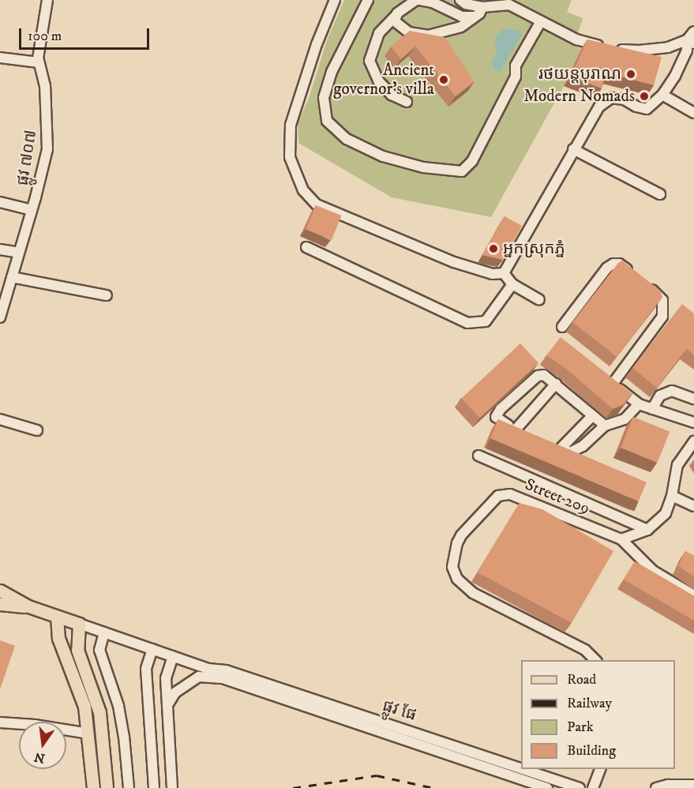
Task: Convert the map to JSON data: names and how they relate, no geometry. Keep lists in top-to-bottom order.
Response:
{
  "streets": {
    "main road": ["ផ្លូវ ផែ"],
    "street": ["ផ្លូវ ៧០៧", "Street 209"]
  },
  "places": [
    "រថយន្តបុរាណ",
    "Ancient governor's villa",
    "Modern Nomads",
    "អ្នកស្រុកភ្នំ"
  ],
  "legend": [
    "Road",
    "Railway",
    "Park",
    "Building"
  ],
  "scale_bar": "100 m",
  "north": "bottom"
}
